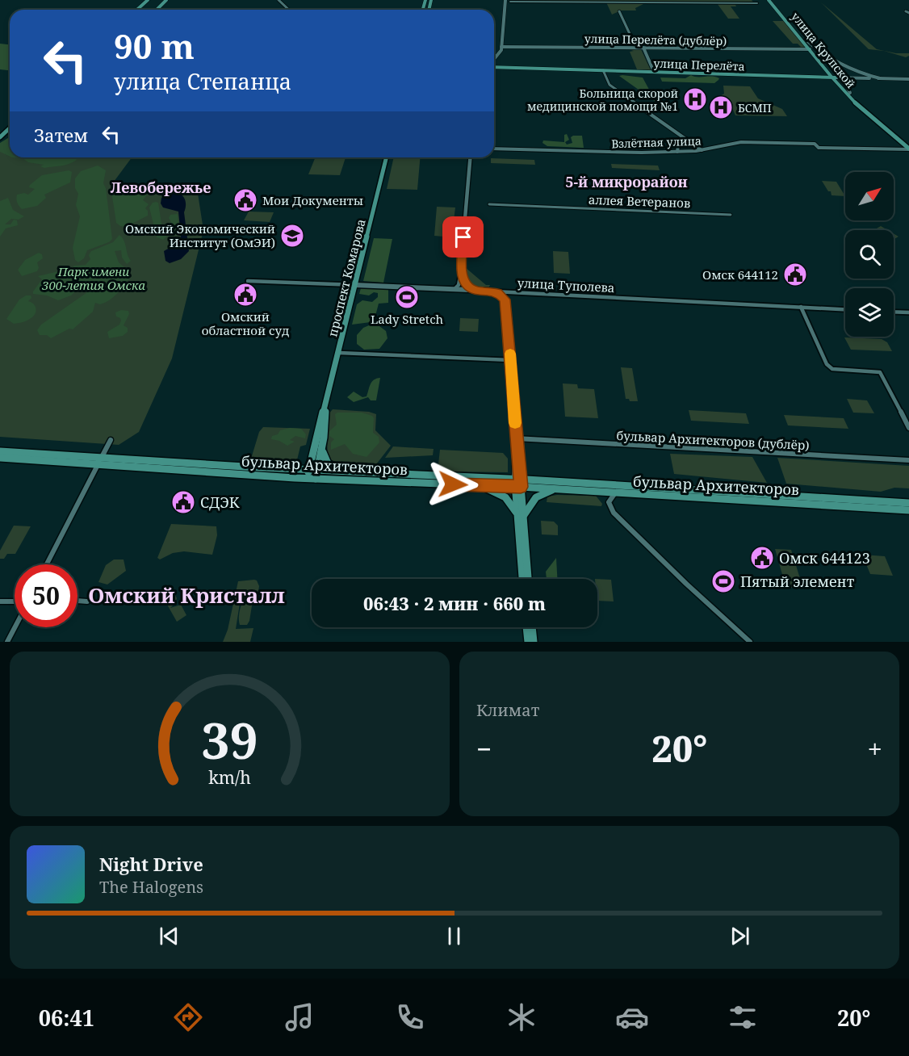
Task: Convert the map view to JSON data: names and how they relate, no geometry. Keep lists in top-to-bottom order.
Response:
{
  "streets": {
    "main road": [
      "улица Крупской",
      "улица Перелёта",
      "проспект Комарова",
      "бульвар Архитекторов"
    ],
    "street": [
      "улица Перелёта (дублёр)",
      "Взлётная улица",
      "аллея Ветеранов",
      "улица Туполева",
      "бульвар Архитекторов (дублёр)"
    ]
  },
  "crossings": [
    ["улица Перелёта (дублёр)", "улица Крупской"],
    ["улица Крупской", "улица Перелёта"],
    ["улица Крупской", "Взлётная улица"],
    ["проспект Комарова", "улица Туполева"],
    ["проспект Комарова", "бульвар Архитекторов"]
  ],
  "districts": ["5-й микрорайон", "Левобережье", "Омский Кристалл"],
  "parks": ["Парк имени 300-летия Омска"],
  "places": {
    "hospital": ["Больница скорой медицинской помощи №1", "БСМП"],
    "public building": [
      "Мои Документы",
      "Омск 644112",
      "Омский областной суд",
      "СДЭК",
      "Омск 644123"
    ],
    "school or university": ["Омский Экономический Институт (ОмЭИ)"],
    "sports": ["Lady Stretch", "Пятый элемент"]
  },
  "north": "top right",
  "page": {
    "turn": ["90 m", "улица Степанца"],
    "then": "Затем",
    "limit": "50",
    "trip": "06:43 · 2 мин · 660 m",
    "tile": "Климат",
    "heat": ["−", "20°", "+"],
    "song": ["Night Drive", "The Halogens"],
    "tabs": ["06:41", "20°"],
    "gauge": ["39", "km/h"]
  }
}
